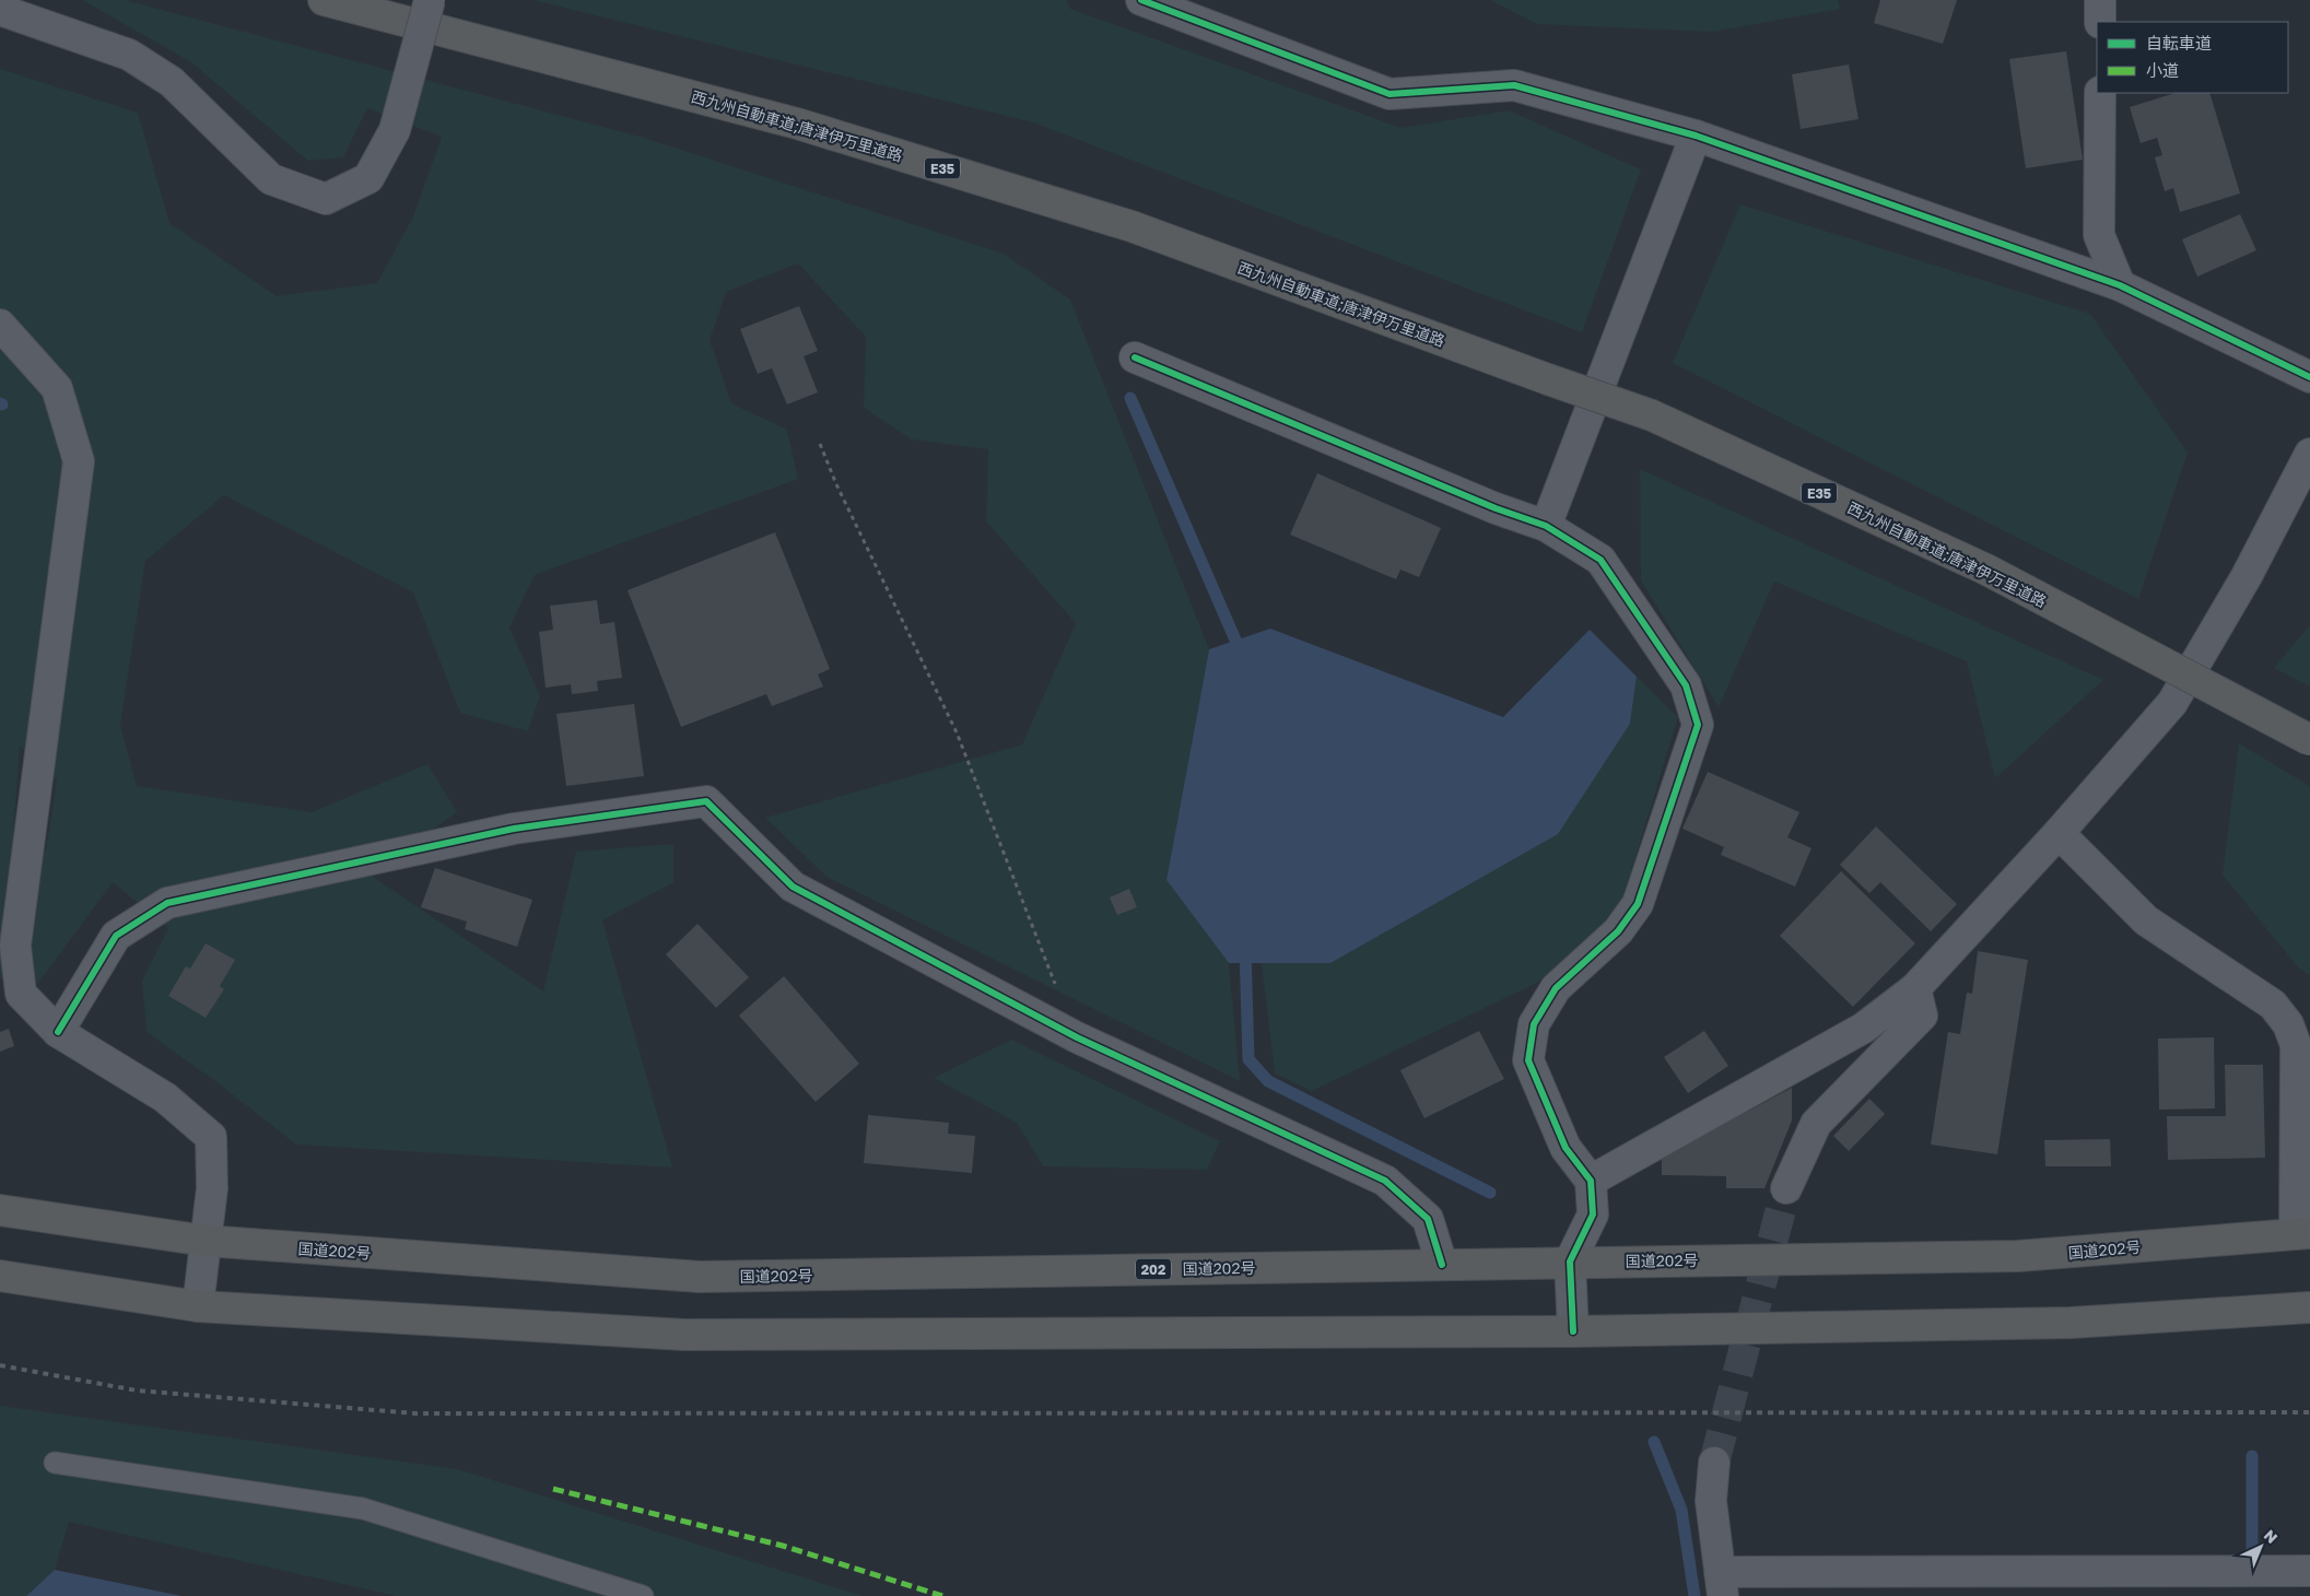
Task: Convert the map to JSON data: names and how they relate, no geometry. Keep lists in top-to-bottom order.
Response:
{
  "streets": {
    "highway": [
      "西九州自動車道;唐津伊万里道路",
      "E35",
      "国道202号",
      "202"
    ]
  },
  "legend": ["自転車道", "小道"],
  "north": "top right"
}
